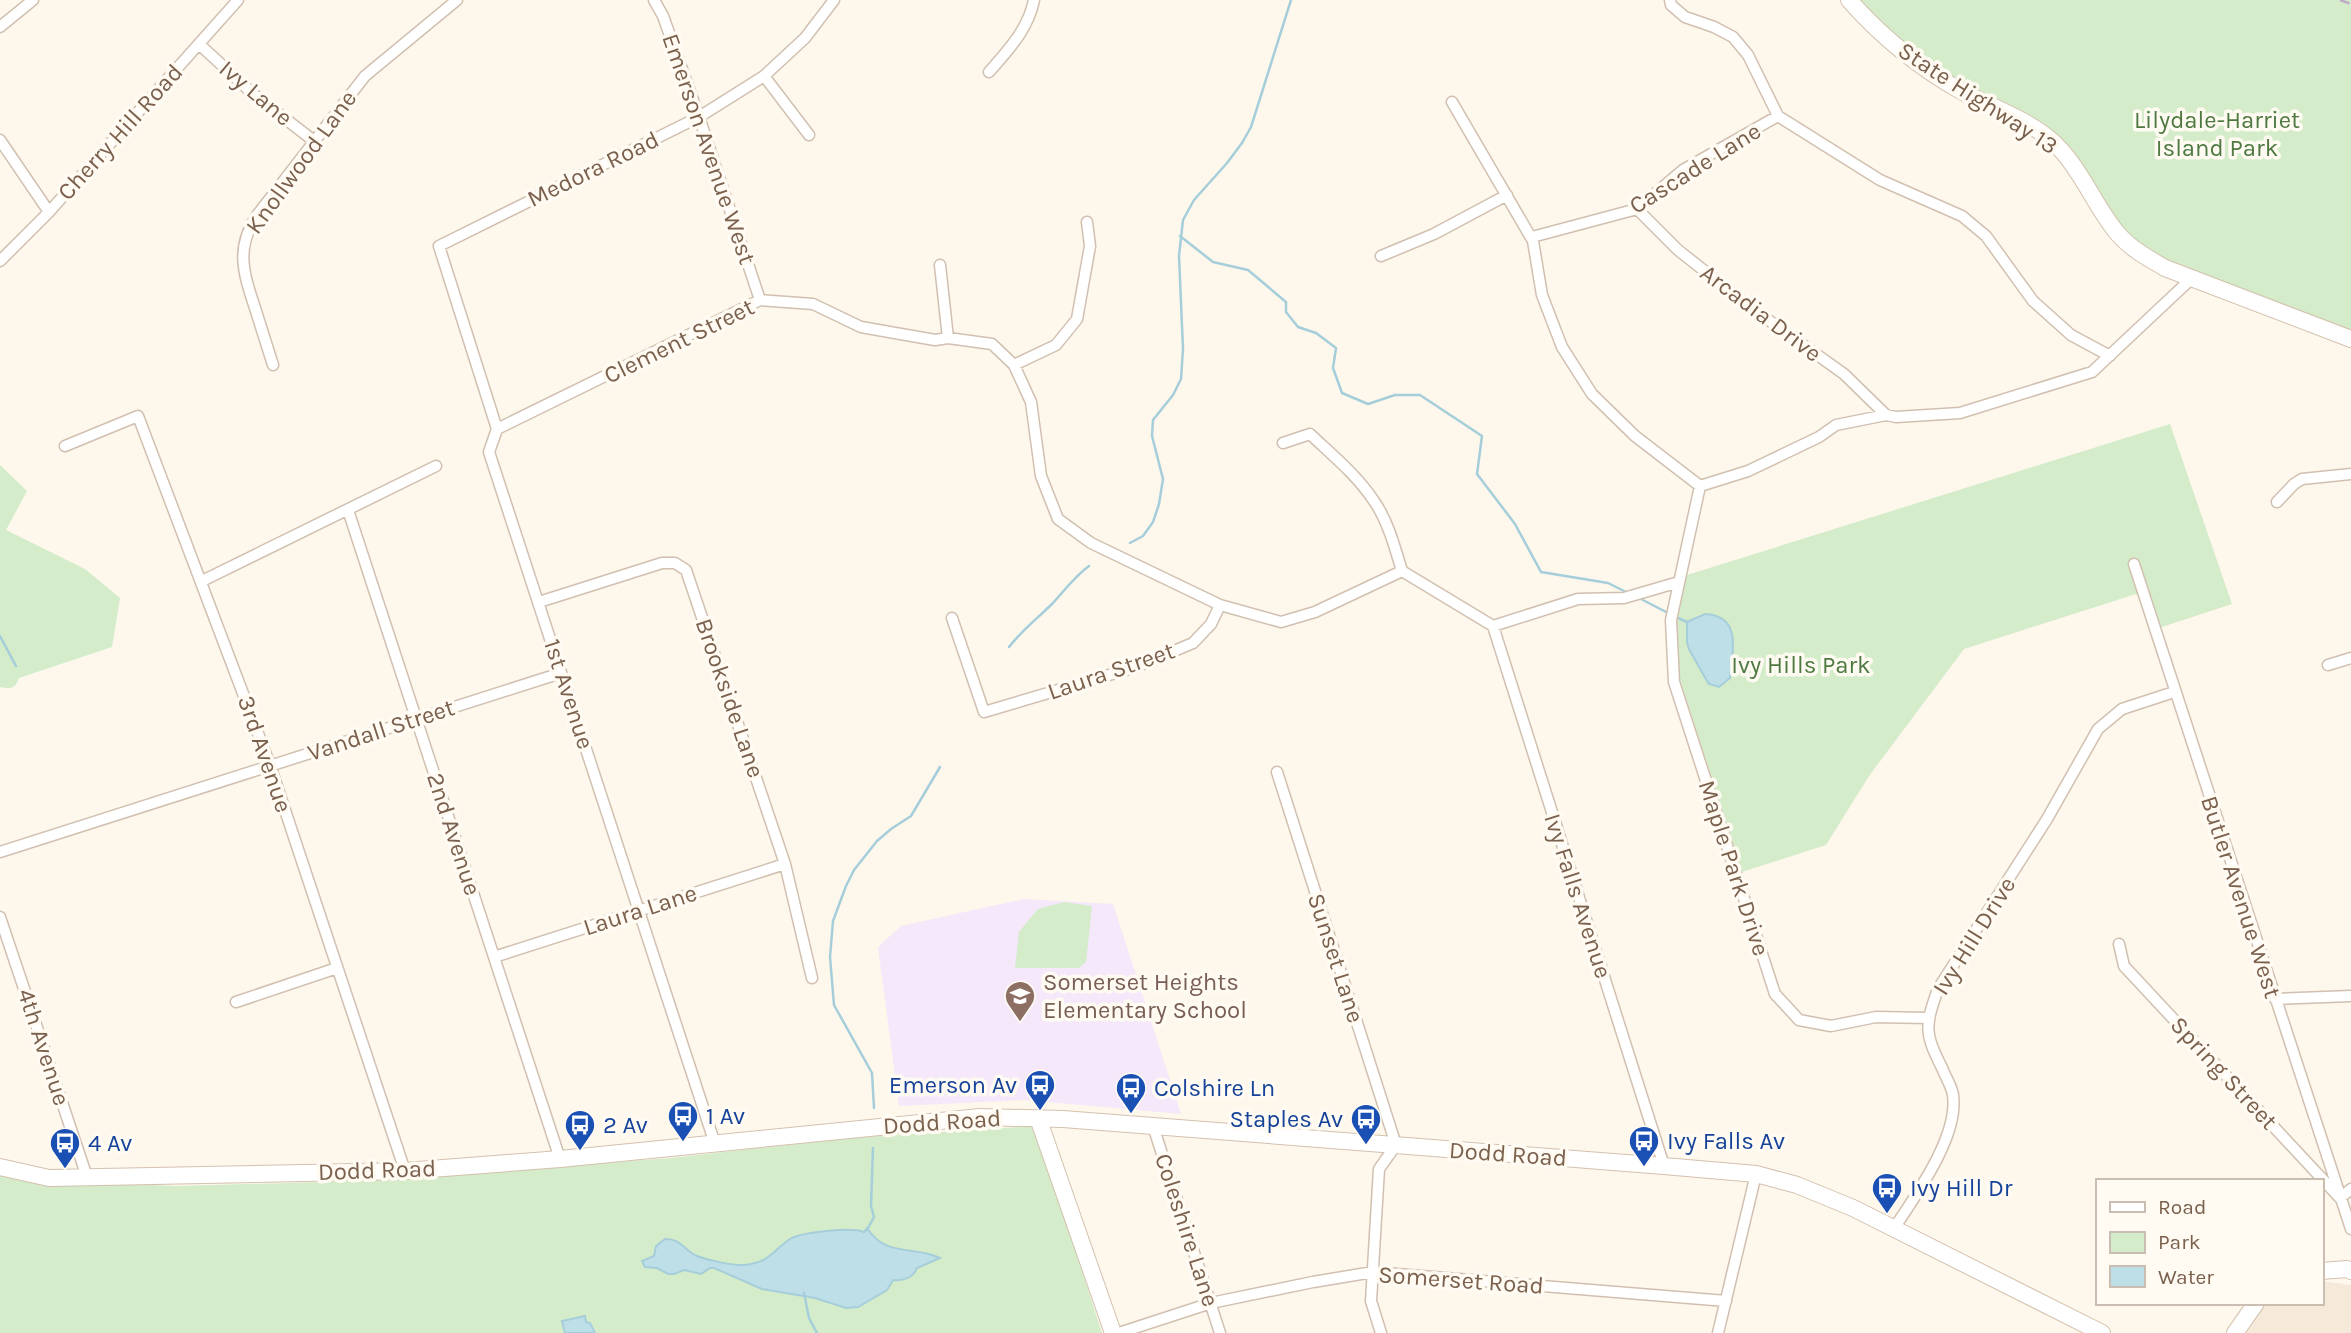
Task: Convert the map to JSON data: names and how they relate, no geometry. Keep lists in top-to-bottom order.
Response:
{
  "streets": {
    "main road": ["State Highway 13", "Dodd Road"],
    "street": [
      "Ivy Lane",
      "Cherry Hill Road",
      "Emerson Avenue West",
      "Knollwood Lane",
      "Cascade Lane",
      "Medora Road",
      "Arcadia Drive",
      "Clement Street",
      "Laura Street",
      "1st Avenue",
      "Brookside Lane",
      "Vandall Street",
      "3rd Avenue",
      "2nd Avenue",
      "Maple Park Drive",
      "Ivy Falls Avenue",
      "Butler Avenue West",
      "Laura Lane",
      "Ivy Hill Drive",
      "Sunset Lane",
      "4th Avenue",
      "Spring Street",
      "Coleshire Lane",
      "Somerset Road"
    ]
  },
  "crossings": [
    ["Ivy Lane", "Cherry Hill Road"],
    ["Ivy Lane", "Knollwood Lane"],
    ["Emerson Avenue West", "Medora Road"],
    ["Emerson Avenue West", "Clement Street"],
    ["Cascade Lane", "Arcadia Drive"],
    ["Medora Road", "1st Avenue"],
    ["Clement Street", "1st Avenue"],
    ["1st Avenue", "Brookside Lane"],
    ["1st Avenue", "Vandall Street"],
    ["1st Avenue", "Laura Lane"],
    ["1st Avenue", "Dodd Road"],
    ["Brookside Lane", "Laura Lane"],
    ["Vandall Street", "3rd Avenue"],
    ["Vandall Street", "2nd Avenue"],
    ["3rd Avenue", "Dodd Road"],
    ["2nd Avenue", "Laura Lane"],
    ["2nd Avenue", "Dodd Road"],
    ["Maple Park Drive", "Ivy Hill Drive"],
    ["Ivy Falls Avenue", "Dodd Road"],
    ["Butler Avenue West", "Ivy Hill Drive"],
    ["Butler Avenue West", "Spring Street"],
    ["Ivy Hill Drive", "Dodd Road"],
    ["Sunset Lane", "Dodd Road"],
    ["4th Avenue", "Dodd Road"],
    ["Dodd Road", "Coleshire Lane"],
    ["Coleshire Lane", "Somerset Road"]
  ],
  "parks": ["Lilydale-Harriet Island Park", "Ivy Hills Park"],
  "places": {
    "school or university": ["Somerset Heights Elementary School"],
    "bus stop": [
      "Emerson Av",
      "Colshire Ln",
      "1 Av",
      "Staples Av",
      "2 Av",
      "Ivy Falls Av",
      "4 Av",
      "Ivy Hill Dr"
    ]
  },
  "legend": ["Road", "Park", "Water"]
}
